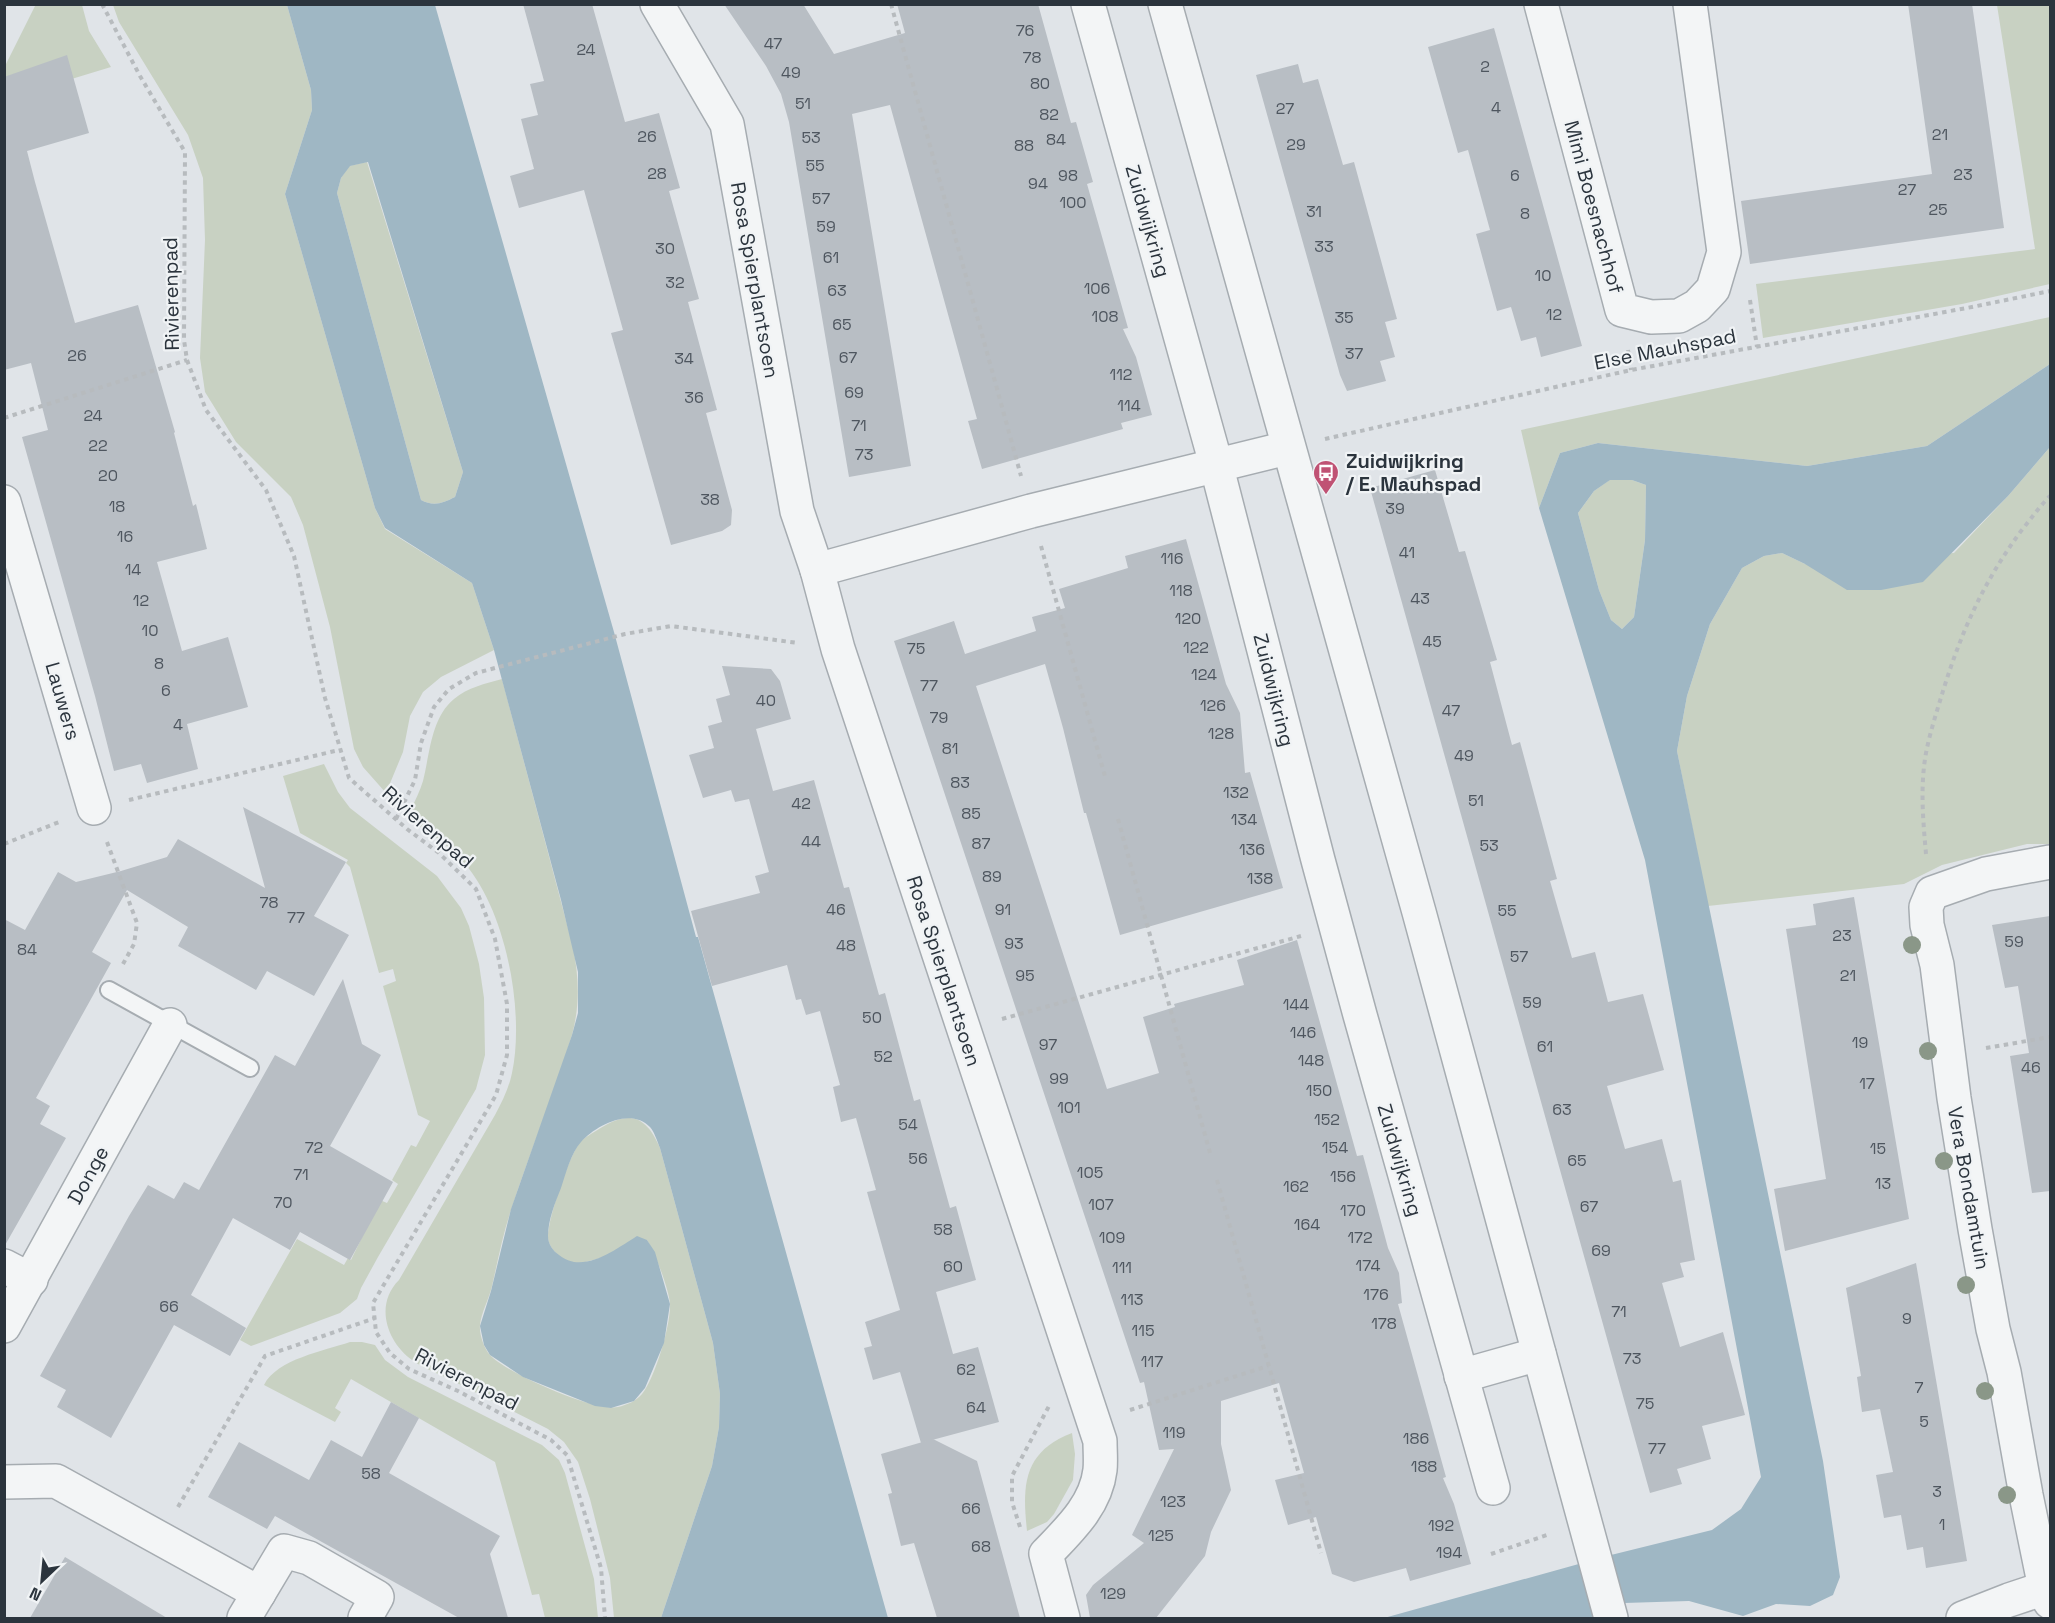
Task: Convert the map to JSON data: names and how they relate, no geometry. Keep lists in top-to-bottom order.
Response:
{
  "streets": {
    "street": [
      "Mimi Boesnachhof",
      "Zuidwijkring",
      "Rosa Spierplantsoen",
      "Lauwers",
      "Donge",
      "Vera Bondamtuin"
    ],
    "path": ["Rivierenpad", "Else Mauhspad"]
  },
  "places": {
    "bus stop": ["Zuidwijkring / E. Mauhspad"]
  },
  "house_numbers": [
    "76",
    "47",
    "24",
    "78",
    "2",
    "49",
    "80",
    "51",
    "4",
    "27",
    "82",
    "21",
    "26",
    "53",
    "84",
    "29",
    "88",
    "55",
    "28",
    "23",
    "98",
    "6",
    "94",
    "27",
    "57",
    "100",
    "25",
    "31",
    "8",
    "59",
    "33",
    "30",
    "61",
    "10",
    "32",
    "106",
    "63",
    "12",
    "108",
    "35",
    "65",
    "37",
    "26",
    "67",
    "34",
    "112",
    "69",
    "36",
    "114",
    "24",
    "71",
    "22",
    "73",
    "20",
    "38",
    "18",
    "39",
    "16",
    "41",
    "116",
    "14",
    "118",
    "43",
    "12",
    "120",
    "10",
    "45",
    "122",
    "75",
    "8",
    "124",
    "77",
    "6",
    "40",
    "126",
    "47",
    "79",
    "4",
    "128",
    "81",
    "49",
    "83",
    "132",
    "51",
    "42",
    "85",
    "134",
    "44",
    "87",
    "53",
    "136",
    "89",
    "138",
    "78",
    "46",
    "91",
    "55",
    "77",
    "23",
    "59",
    "93",
    "48",
    "84",
    "57",
    "95",
    "21",
    "59",
    "144",
    "50",
    "146",
    "19",
    "97",
    "61",
    "52",
    "148",
    "46",
    "99",
    "17",
    "150",
    "101",
    "63",
    "152",
    "54",
    "72",
    "154",
    "15",
    "56",
    "65",
    "105",
    "71",
    "156",
    "13",
    "162",
    "70",
    "107",
    "67",
    "170",
    "164",
    "58",
    "109",
    "172",
    "69",
    "174",
    "60",
    "111",
    "176",
    "113",
    "66",
    "71",
    "9",
    "178",
    "115",
    "73",
    "117",
    "62",
    "7",
    "75",
    "64",
    "5",
    "119",
    "186",
    "77",
    "188",
    "58",
    "3",
    "123",
    "66",
    "1",
    "192",
    "125",
    "68",
    "194",
    "129"
  ],
  "north": "bottom left"
}
